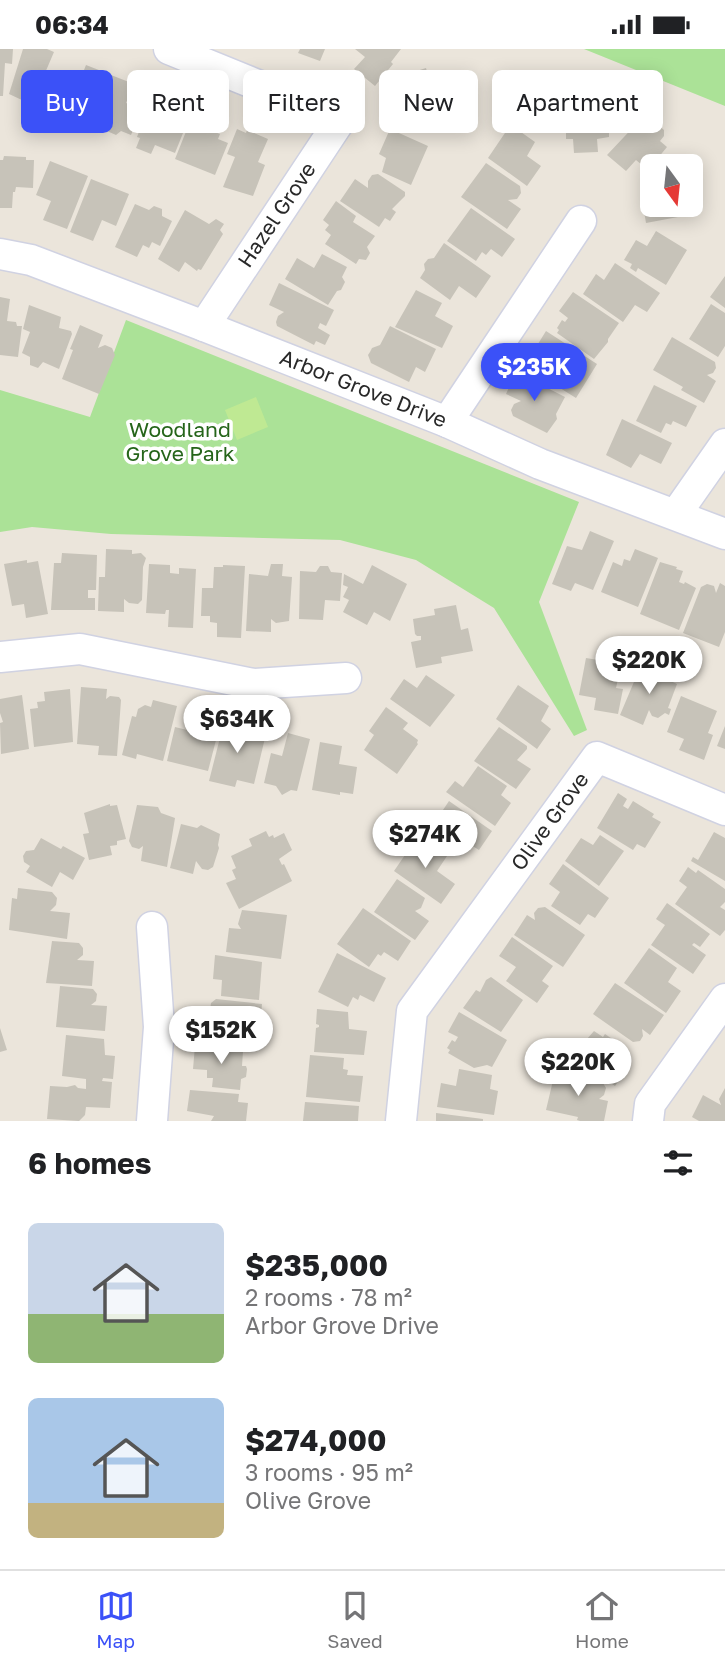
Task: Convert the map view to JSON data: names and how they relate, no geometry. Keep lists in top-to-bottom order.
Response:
{
  "streets": {
    "street": ["Hazel Grove", "Arbor Grove Drive", "Olive Grove"]
  },
  "crossings": [
    ["Hazel Grove", "Arbor Grove Drive"]
  ],
  "parks": ["Woodland Grove Park"],
  "north": "bottom",
  "page": {
    "status": "06:34",
    "chip": [
      "Buy",
      "Rent",
      "Filters",
      "New",
      "Apartment"
    ],
    "price": [
      "$235K",
      "$220K",
      "$634K",
      "$274K",
      "$152K",
      "$220K"
    ],
    "heading": "6 homes",
    "list": [
      {
        "name": "$235,000",
        "note": "2 rooms · 78 m² · Arbor Grove Drive"
      },
      {
        "name": "$274,000",
        "note": "3 rooms · 95 m² · Olive Grove"
      }
    ],
    "tabs": ["Map", "Saved", "Home"]
  }
}
